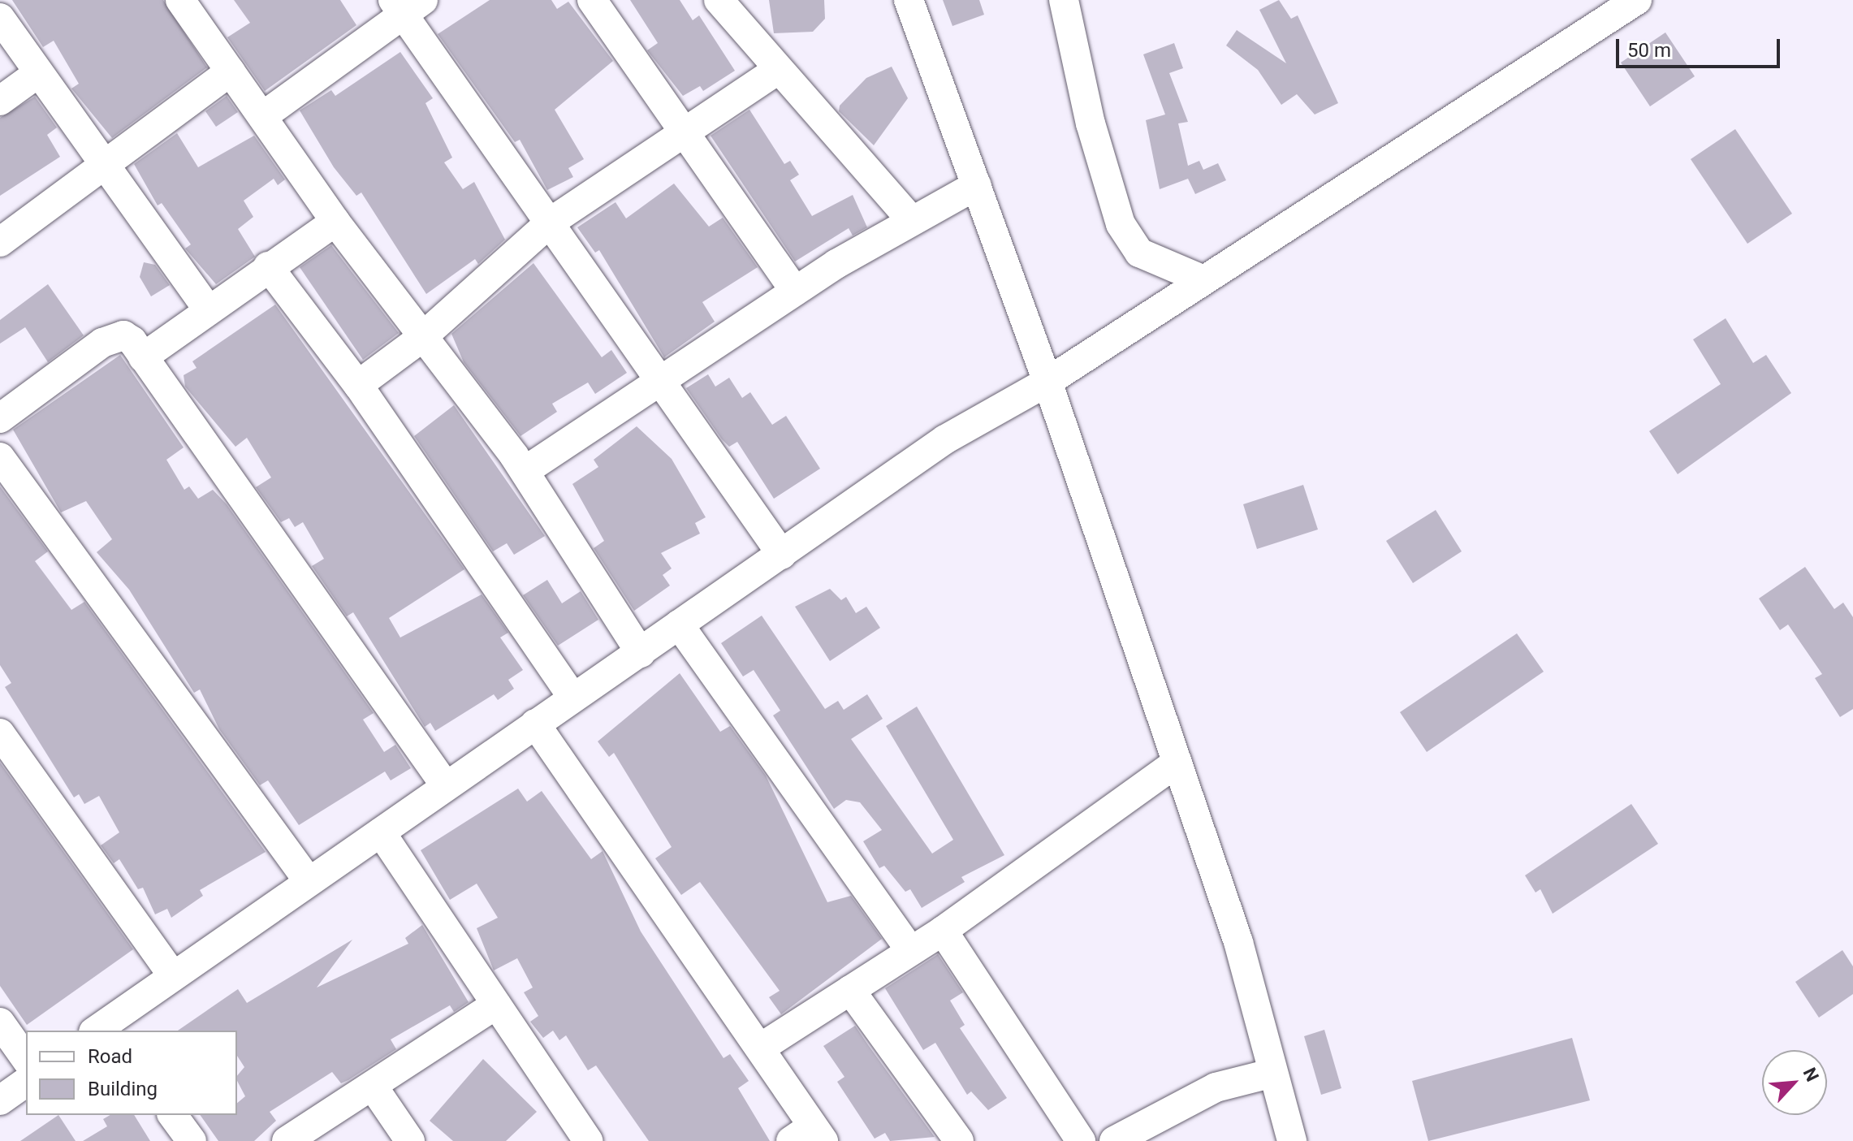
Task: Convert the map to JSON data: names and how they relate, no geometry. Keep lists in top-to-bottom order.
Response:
{
  "legend": ["Road", "Building"],
  "scale_bar": "50 m",
  "north": "top right"
}
